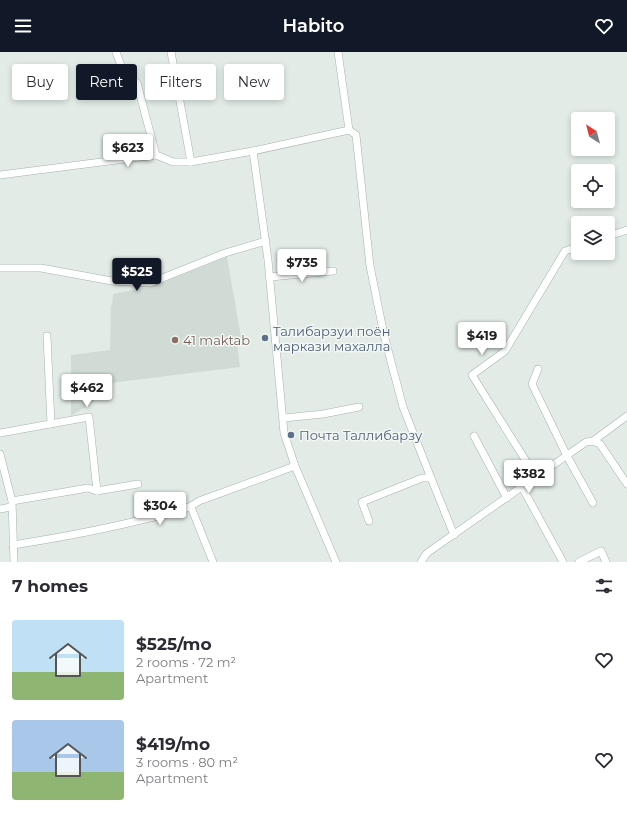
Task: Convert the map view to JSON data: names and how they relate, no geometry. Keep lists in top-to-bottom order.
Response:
{
  "places": ["Талибарзуи поён маркази махалла", "41 maktab", "Почта Таллибарзу"],
  "north": "top left",
  "page": {
    "header": "Habito",
    "chip": [
      "Buy",
      "Rent",
      "Filters",
      "New"
    ],
    "price": [
      "$623",
      "$735",
      "$525",
      "$419",
      "$462",
      "$382",
      "$304"
    ],
    "heading": "7 homes",
    "list": [
      {
        "name": "$525/mo",
        "note": "2 rooms · 72 m² · Apartment"
      },
      {
        "name": "$419/mo",
        "note": "3 rooms · 80 m² · Apartment"
      }
    ]
  }
}
